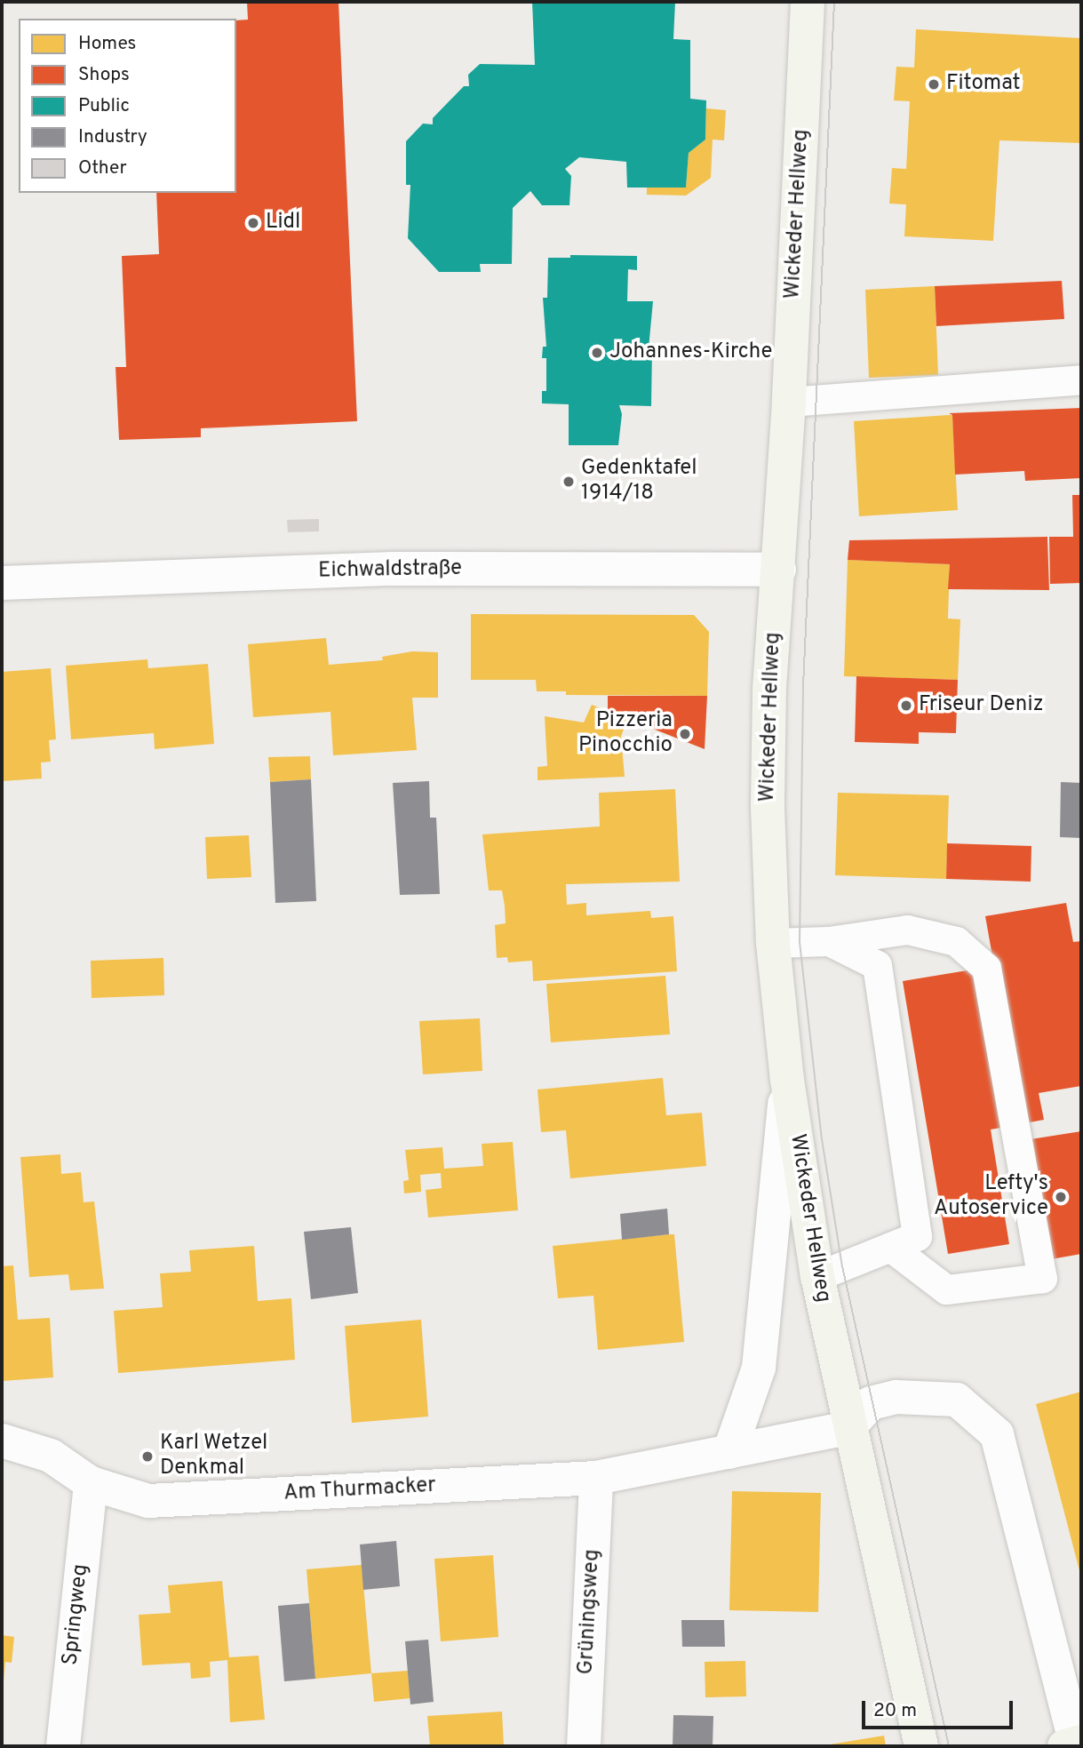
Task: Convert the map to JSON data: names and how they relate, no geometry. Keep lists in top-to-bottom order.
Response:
{
  "streets": {
    "main road": ["Wickeder Hellweg"],
    "street": [
      "Eichwaldstraße",
      "Am Thurmacker",
      "Grüningsweg",
      "Springweg"
    ]
  },
  "crossings": [
    ["Wickeder Hellweg", "Eichwaldstraße"],
    ["Wickeder Hellweg", "Am Thurmacker"],
    ["Am Thurmacker", "Grüningsweg"],
    ["Am Thurmacker", "Springweg"]
  ],
  "places": [
    "Fitomat",
    "Lidl",
    "Johannes-Kirche",
    "Gedenktafel 1914/18",
    "Friseur Deniz",
    "Pizzeria Pinocchio",
    "Lefty's Autoservice",
    "Karl Wetzel Denkmal"
  ],
  "legend": [
    "Homes",
    "Shops",
    "Public",
    "Industry",
    "Other"
  ],
  "scale_bar": "20 m"
}
